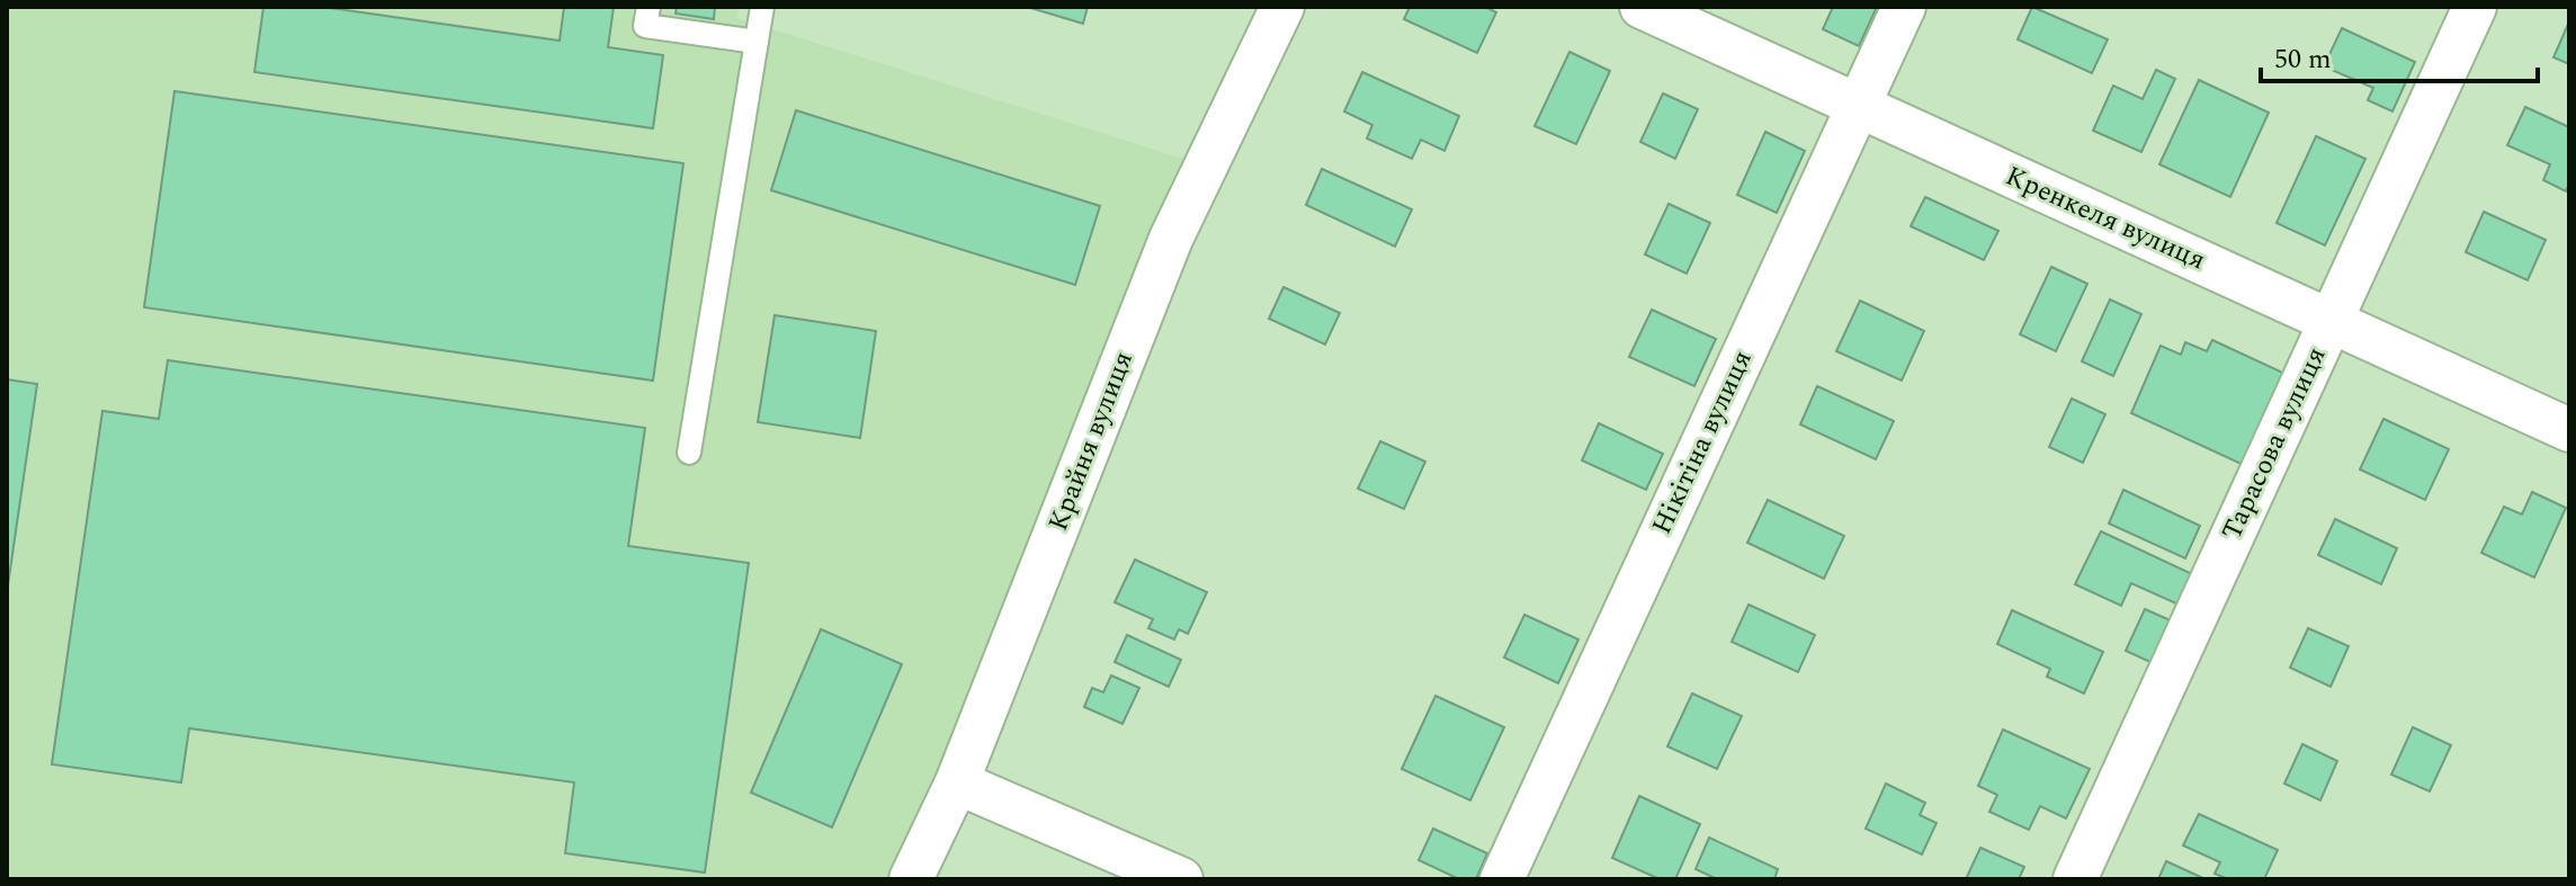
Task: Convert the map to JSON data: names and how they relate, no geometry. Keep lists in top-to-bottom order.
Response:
{
  "streets": {
    "street": [
      "Кренкеля вулиця",
      "Крайня вулиця",
      "Нікітіна вулиця",
      "Тарасова вулиця"
    ]
  },
  "crossings": [
    ["Кренкеля вулиця", "Нікітіна вулиця"],
    ["Кренкеля вулиця", "Тарасова вулиця"]
  ],
  "scale_bar": "50 m"
}
